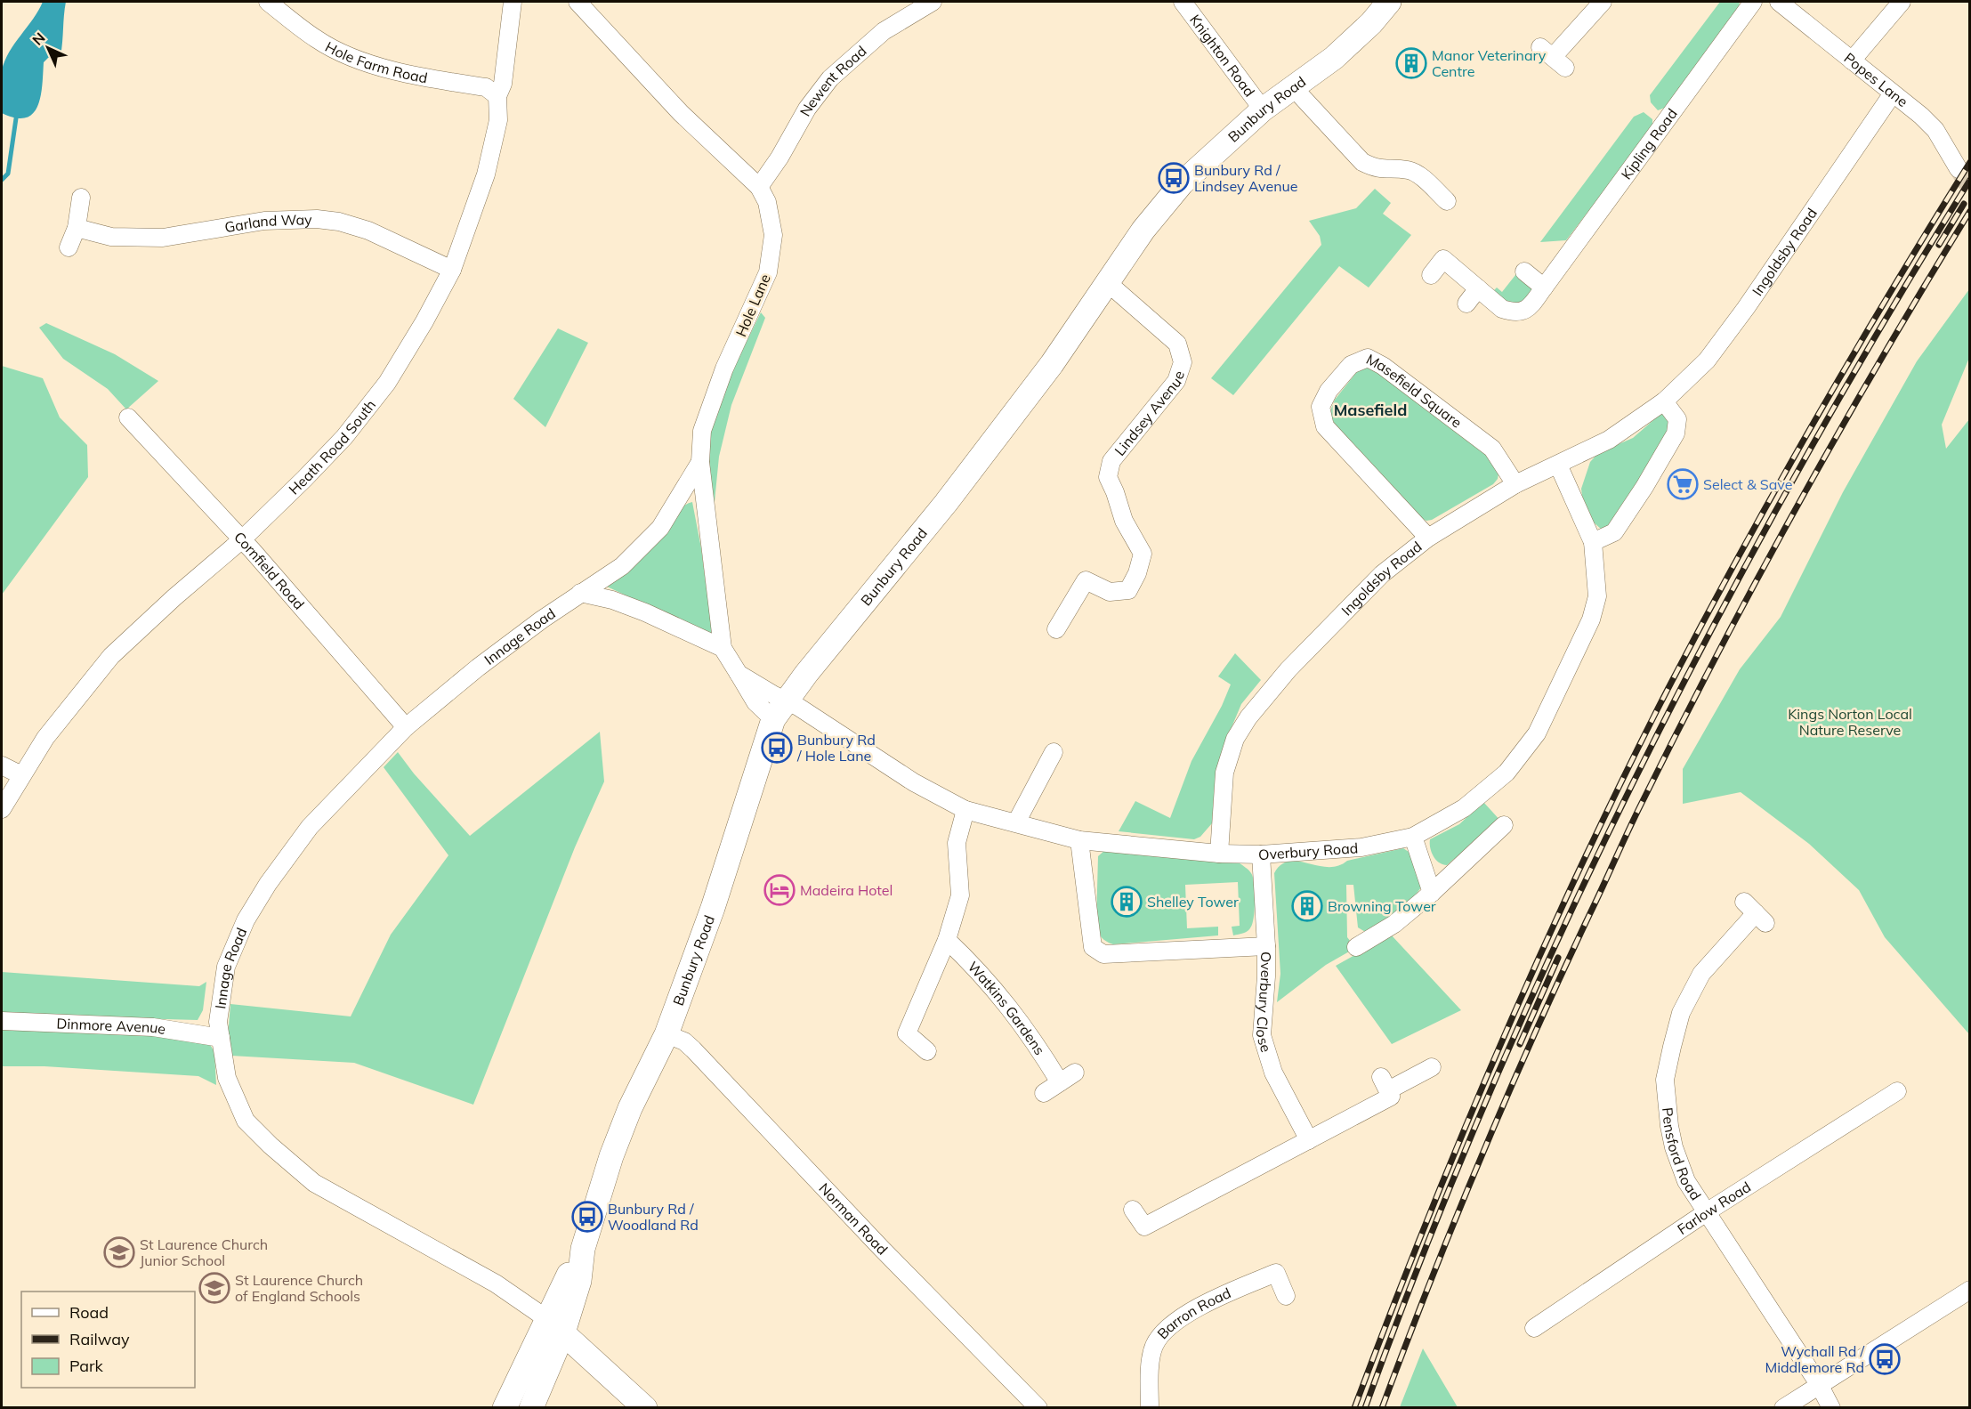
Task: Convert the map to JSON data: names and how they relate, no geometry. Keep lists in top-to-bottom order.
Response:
{
  "streets": {
    "main road": ["Bunbury Road"],
    "street": [
      "Knighton Road",
      "Hole Farm Road",
      "Popes Lane",
      "Newent Road",
      "Kipling Road",
      "Garland Way",
      "Ingoldsby Road",
      "Hole Lane",
      "Masefield Square",
      "Lindsey Avenue",
      "Heath Road South",
      "Cornfield Road",
      "Innage Road",
      "Overbury Road",
      "Overbury Close",
      "Watkins Gardens",
      "Dinmore Avenue",
      "Pensford Road",
      "Farlow Road",
      "Norman Road",
      "Barron Road"
    ]
  },
  "crossings": [
    ["Knighton Road", "Bunbury Road"],
    ["Hole Farm Road", "Heath Road South"],
    ["Popes Lane", "Ingoldsby Road"],
    ["Newent Road", "Hole Lane"],
    ["Bunbury Road", "Hole Lane"],
    ["Bunbury Road", "Lindsey Avenue"],
    ["Bunbury Road", "Innage Road"],
    ["Bunbury Road", "Overbury Road"],
    ["Bunbury Road", "Norman Road"],
    ["Garland Way", "Heath Road South"],
    ["Ingoldsby Road", "Masefield Square"],
    ["Ingoldsby Road", "Overbury Road"],
    ["Hole Lane", "Innage Road"],
    ["Hole Lane", "Overbury Road"],
    ["Heath Road South", "Cornfield Road"],
    ["Cornfield Road", "Innage Road"],
    ["Innage Road", "Dinmore Avenue"],
    ["Overbury Road", "Overbury Close"],
    ["Pensford Road", "Farlow Road"]
  ],
  "districts": ["Masefield"],
  "parks": ["Kings Norton Local Nature Reserve"],
  "places": {
    "building": ["Manor Veterinary Centre", "Shelley Tower", "Browning Tower"],
    "bus stop": [
      "Bunbury Rd / Lindsey Avenue",
      "Bunbury Rd / Hole Lane",
      "Bunbury Rd / Woodland Rd",
      "Wychall Rd / Middlemore Rd"
    ],
    "supermarket": ["Select & Save"],
    "hotel": ["Madeira Hotel"],
    "school or university": ["St Laurence Church Junior School", "St Laurence Church of England Schools"]
  },
  "legend": ["Road", "Railway", "Park"],
  "north": "top left"
}
